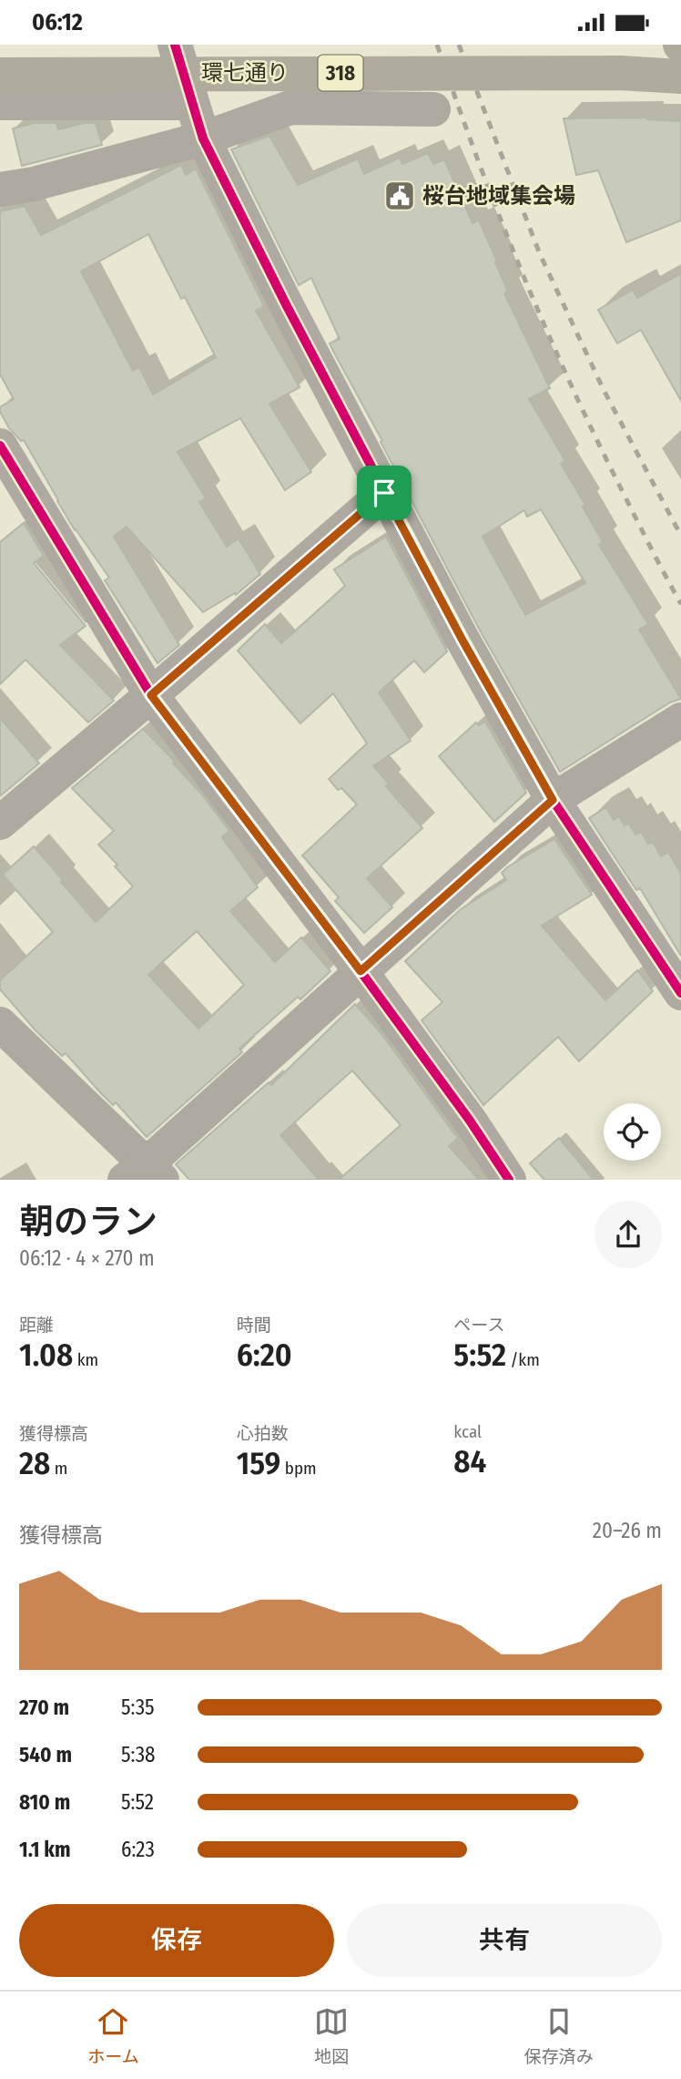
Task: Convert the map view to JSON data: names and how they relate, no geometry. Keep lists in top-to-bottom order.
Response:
{
  "streets": {
    "main road": ["環七通り", "318"]
  },
  "places": {
    "public building": ["桜台地域集会場"]
  },
  "page": {
    "status": "06:12",
    "heading": ["朝のラン", "06:12 · 4 × 270 m"],
    "stats": [
      ["距離", "1.08 km"],
      ["時間", "6:20"],
      ["ペース", "5:52 /km"],
      ["獲得標高", "28 m"],
      ["心拍数", "159 bpm"],
      ["kcal", "84"]
    ],
    "chart": ["獲得標高", "20–26 m"],
    "list": [
      {
        "name": "270 m",
        "note": "5:35"
      },
      {
        "name": "540 m",
        "note": "5:38"
      },
      {
        "name": "810 m",
        "note": "5:52"
      },
      {
        "name": "1.1 km",
        "note": "6:23"
      }
    ],
    "buttons": ["保存", "共有"],
    "tabs": ["ホーム", "地図", "保存済み"]
  }
}
